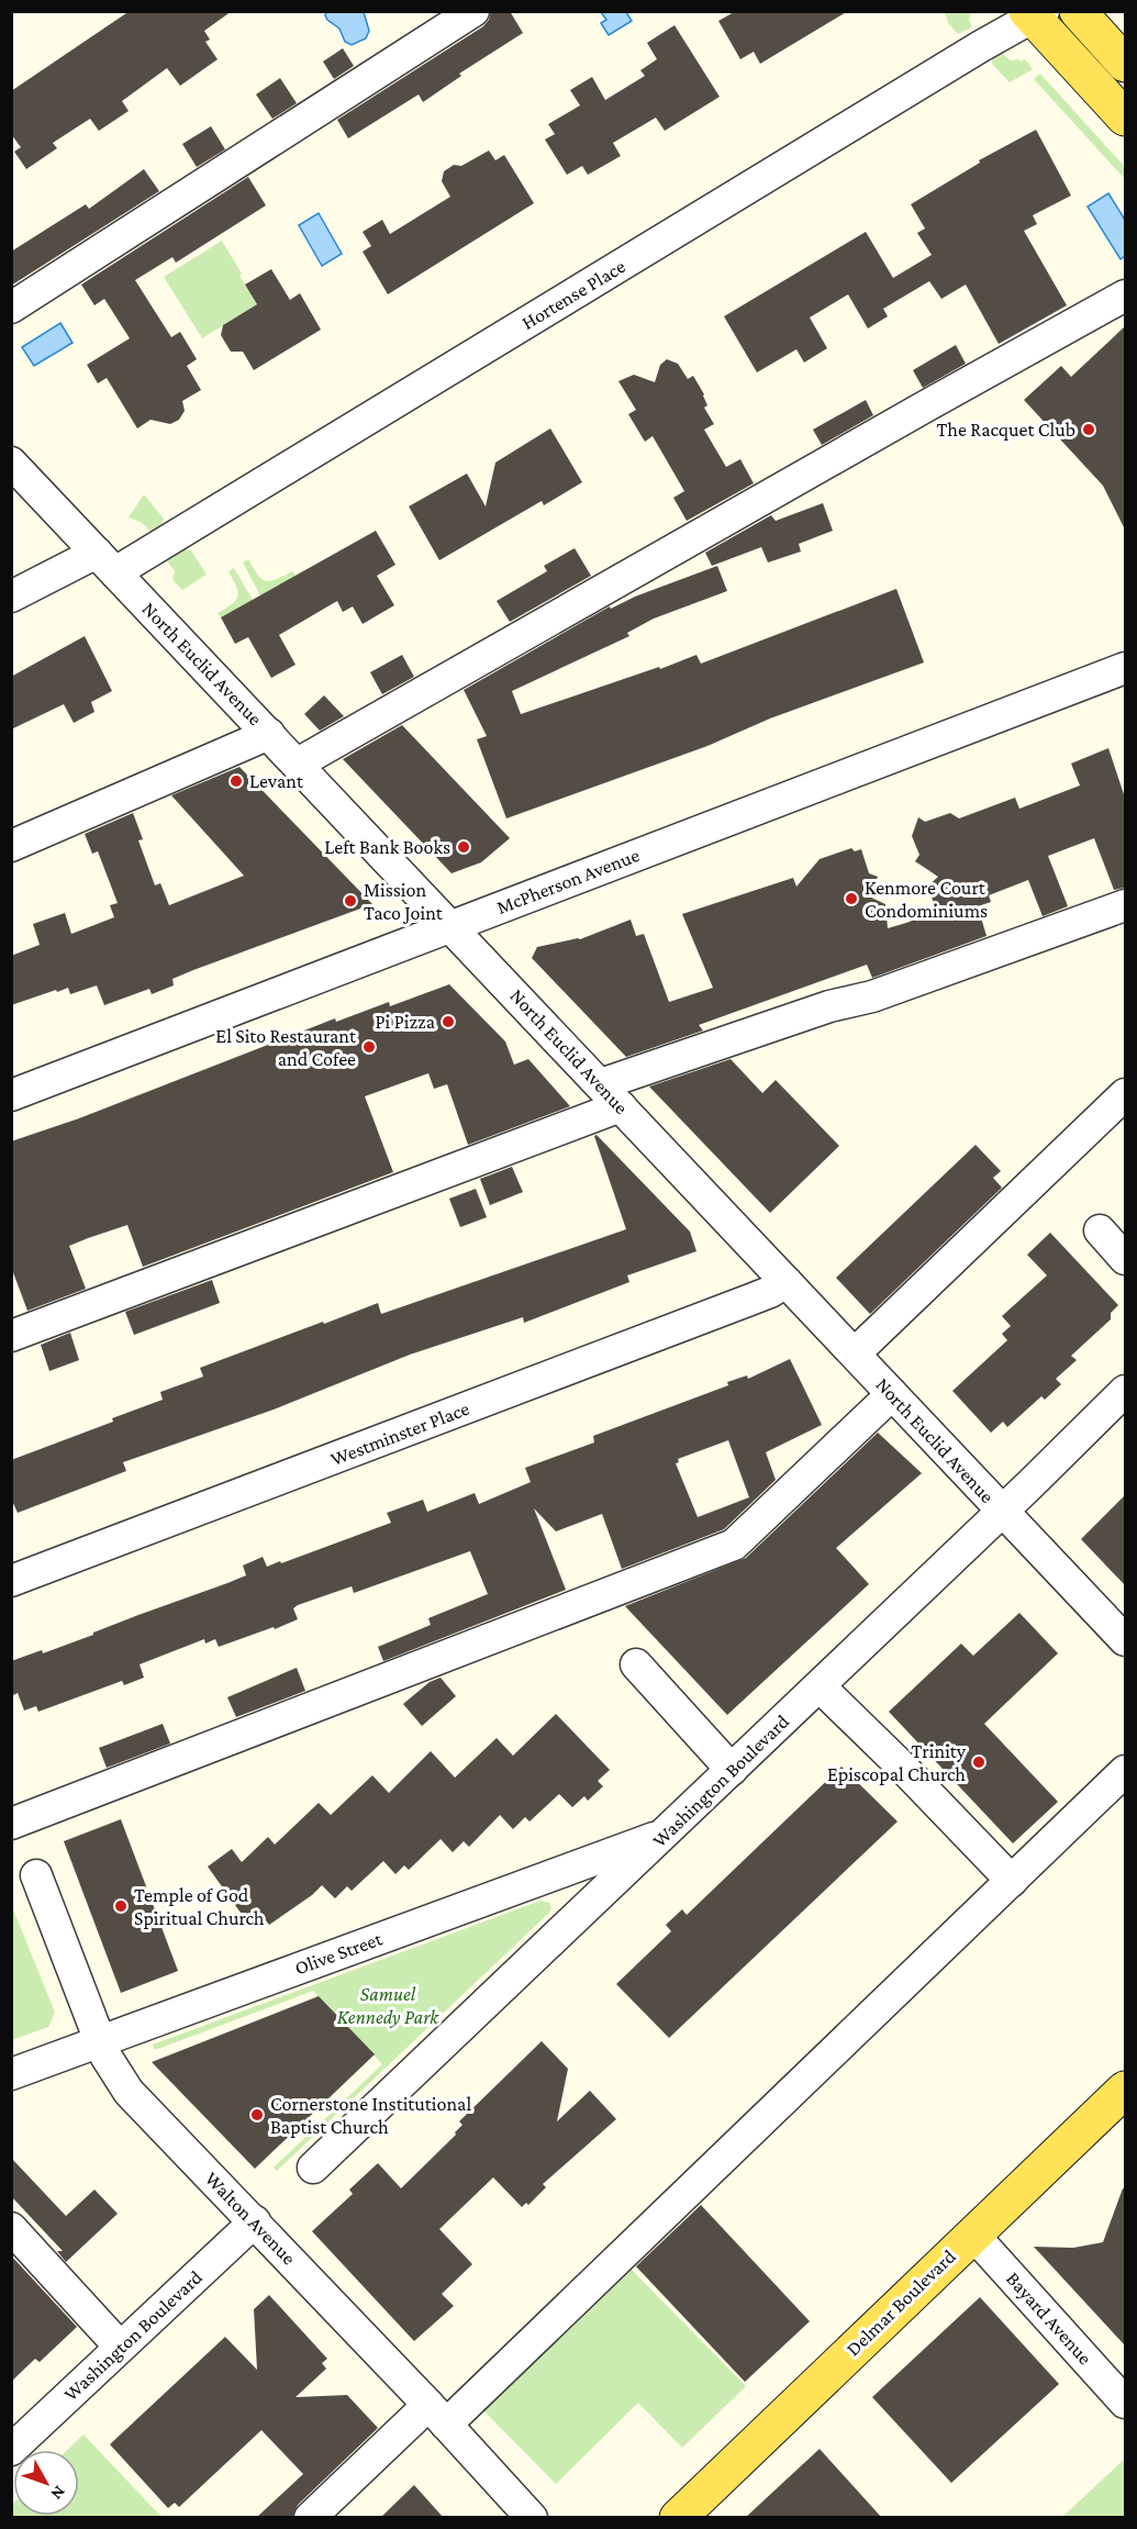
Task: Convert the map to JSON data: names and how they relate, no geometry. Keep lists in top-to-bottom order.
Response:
{
  "streets": {
    "main road": ["Delmar Boulevard"],
    "street": [
      "Hortense Place",
      "North Euclid Avenue",
      "McPherson Avenue",
      "Westminster Place",
      "Washington Boulevard",
      "Olive Street",
      "Walton Avenue",
      "Bayard Avenue"
    ]
  },
  "crossings": [
    ["Hortense Place", "North Euclid Avenue"],
    ["North Euclid Avenue", "McPherson Avenue"],
    ["North Euclid Avenue", "Westminster Place"],
    ["North Euclid Avenue", "Washington Boulevard"],
    ["Washington Boulevard", "Olive Street"],
    ["Washington Boulevard", "Walton Avenue"],
    ["Olive Street", "Walton Avenue"],
    ["Delmar Boulevard", "Bayard Avenue"]
  ],
  "parks": ["Samuel Kennedy Park"],
  "places": [
    "The Racquet Club",
    "Levant",
    "Left Bank Books",
    "Kenmore Court Condominiums",
    "Mission Taco Joint",
    "Pi Pizza",
    "El Sito Restaurant and Cofee",
    "Trinity Episcopal Church",
    "Temple of God Spiritual Church",
    "Cornerstone Institutional Baptist Church"
  ],
  "north": "bottom right"
}
